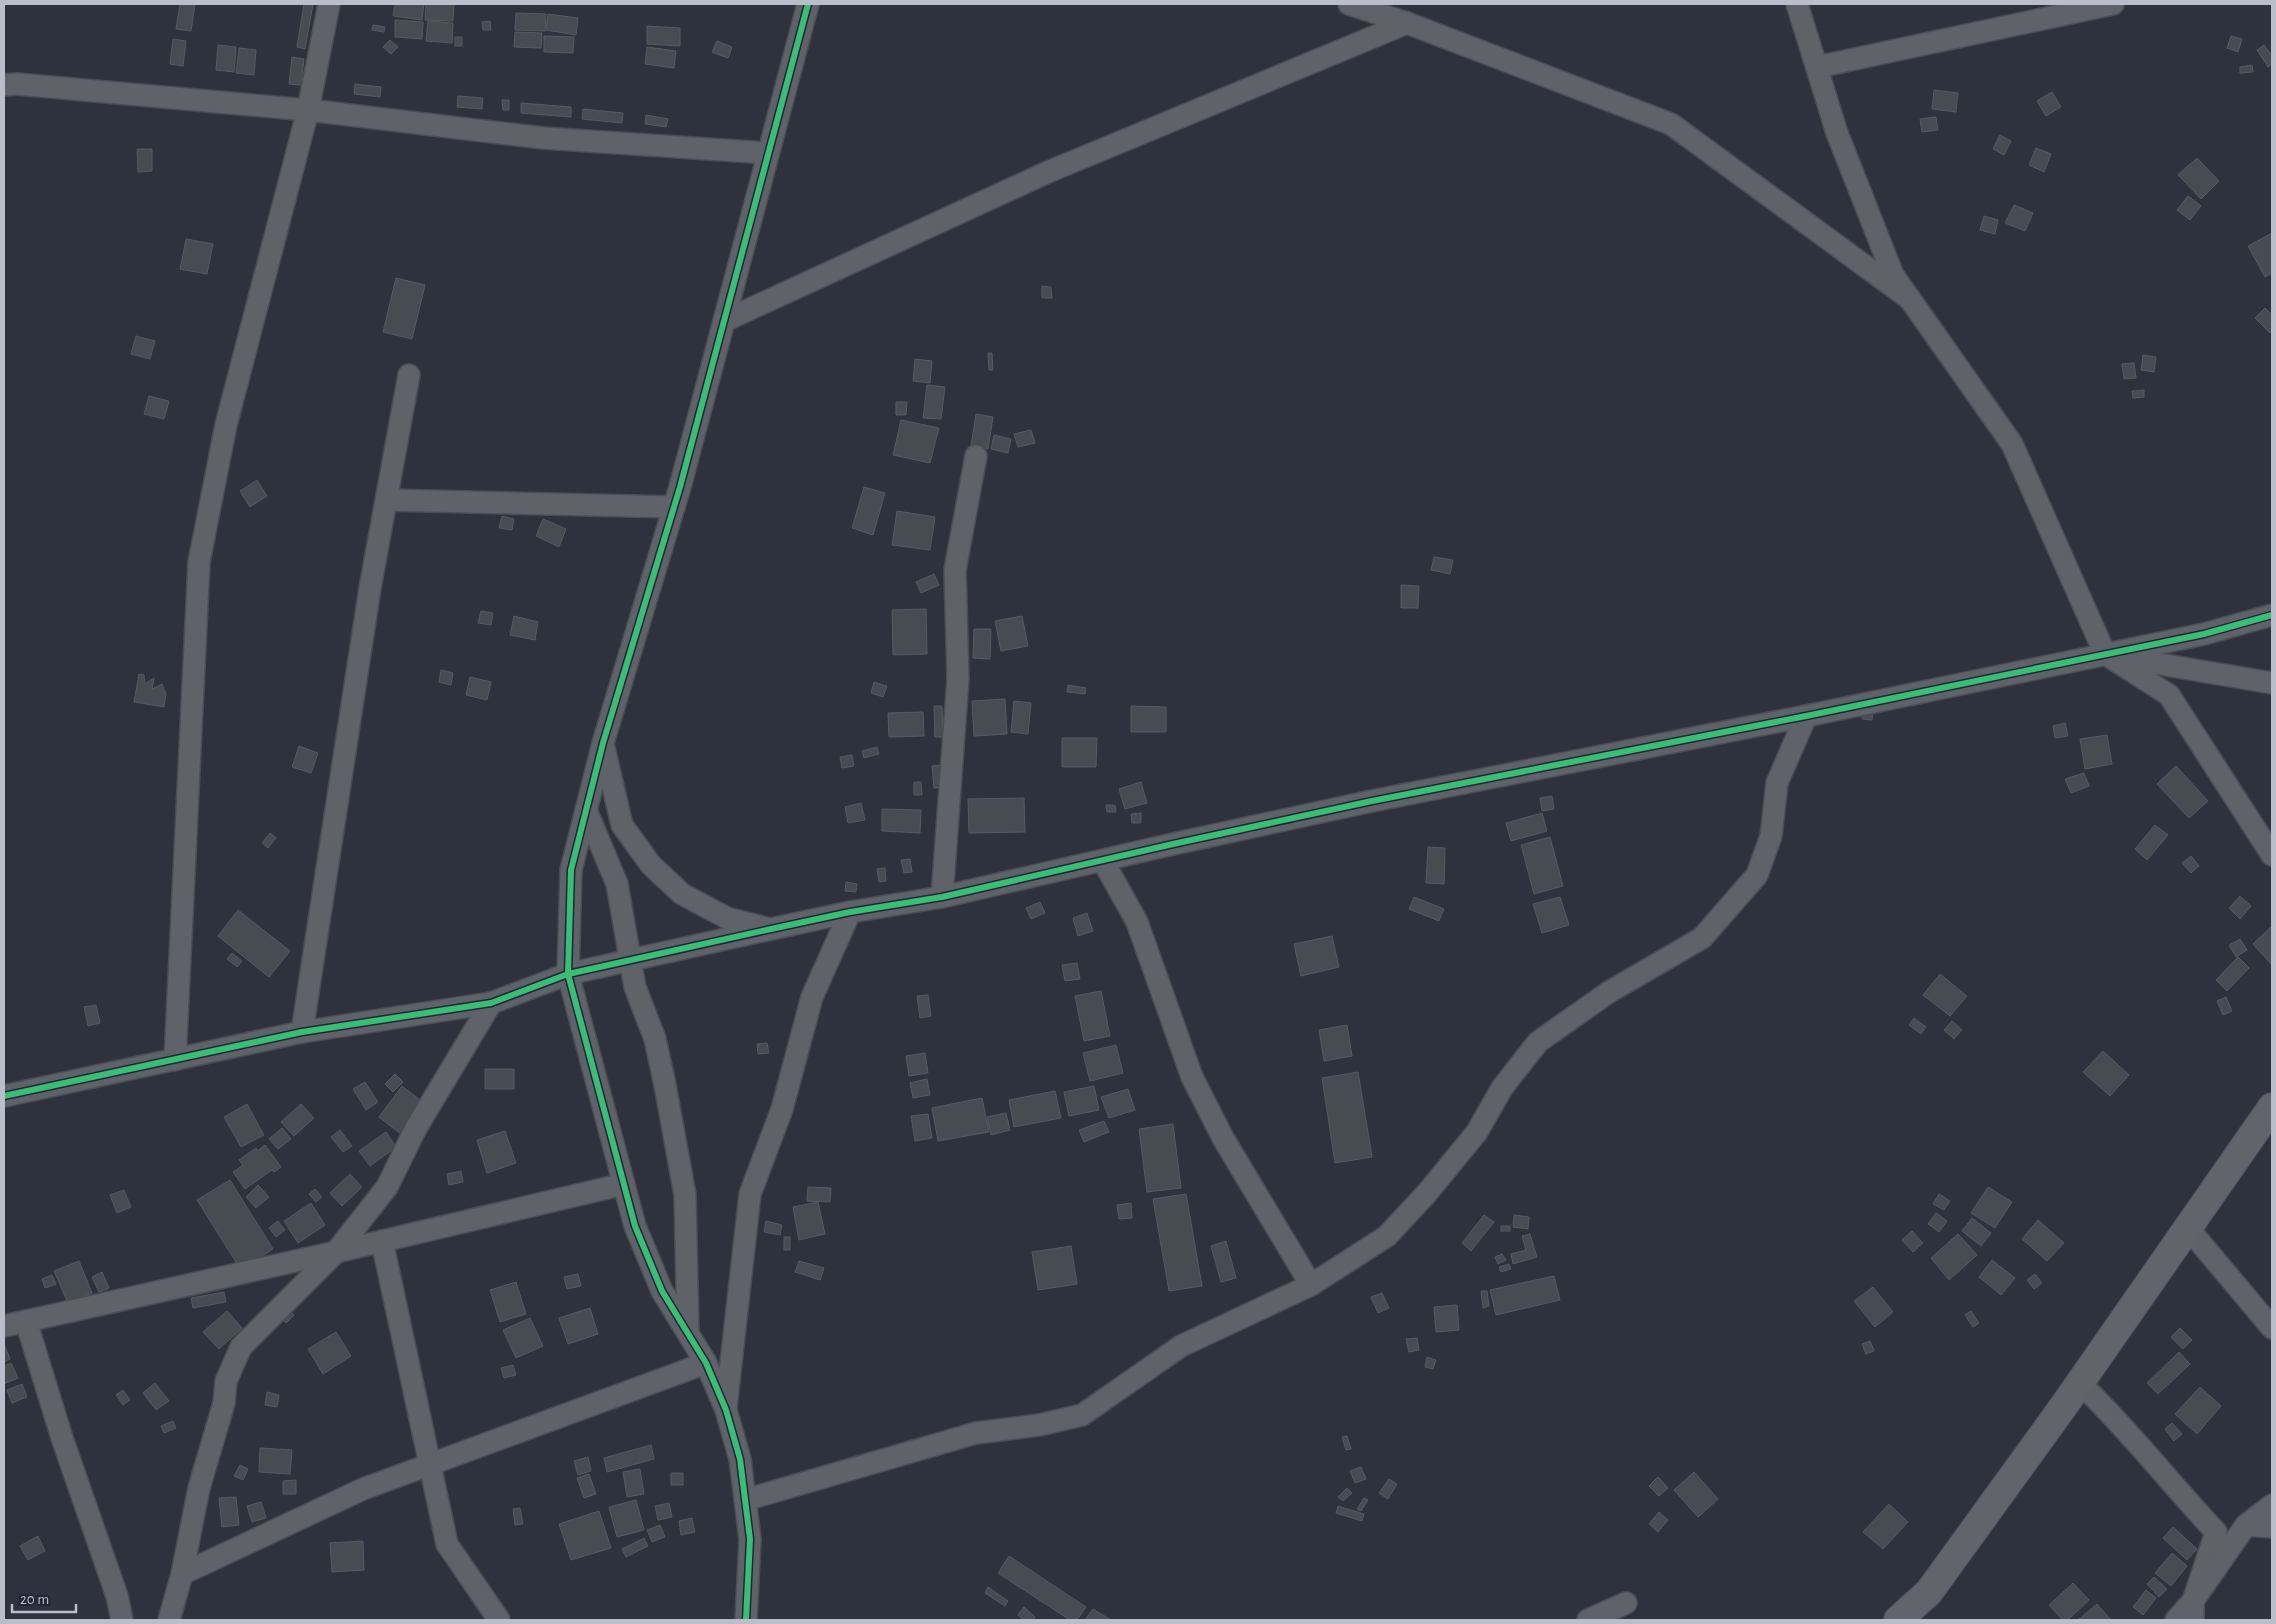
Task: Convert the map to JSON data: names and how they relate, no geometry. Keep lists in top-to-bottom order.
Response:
{
  "scale_bar": "20 m"
}
